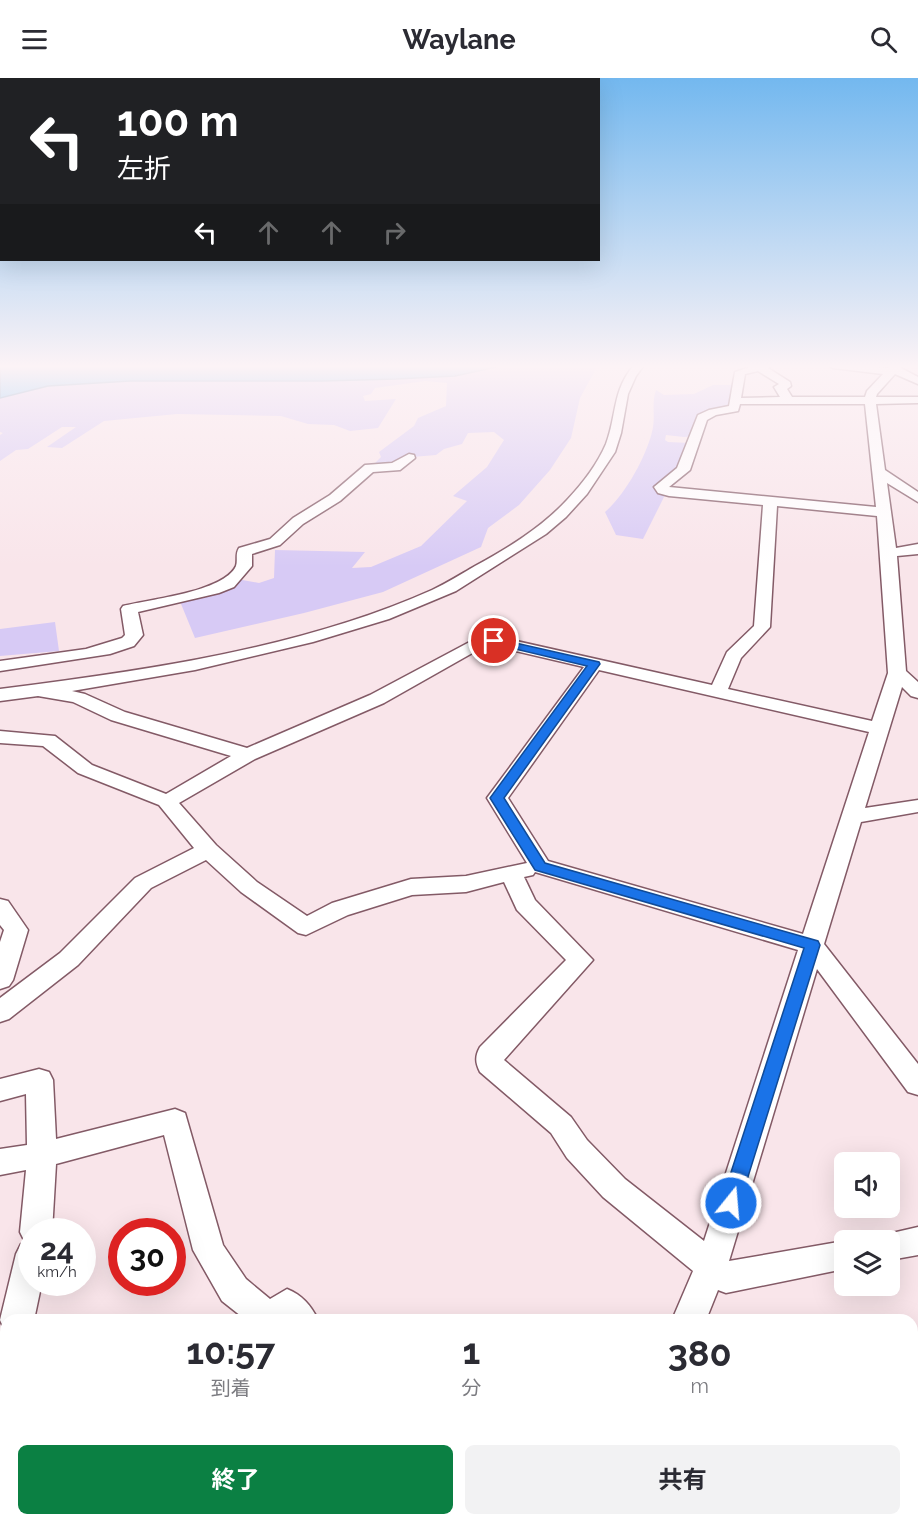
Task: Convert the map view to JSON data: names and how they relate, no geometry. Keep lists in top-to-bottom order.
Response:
{
  "page": {
    "header": "Waylane",
    "turn": ["100 m", "左折"],
    "speed": "24 km/h",
    "limit": "30",
    "eta": [
      "10:57",
      "到着",
      "1",
      "分",
      "380",
      "m"
    ],
    "buttons": ["終了", "共有"]
  }
}
